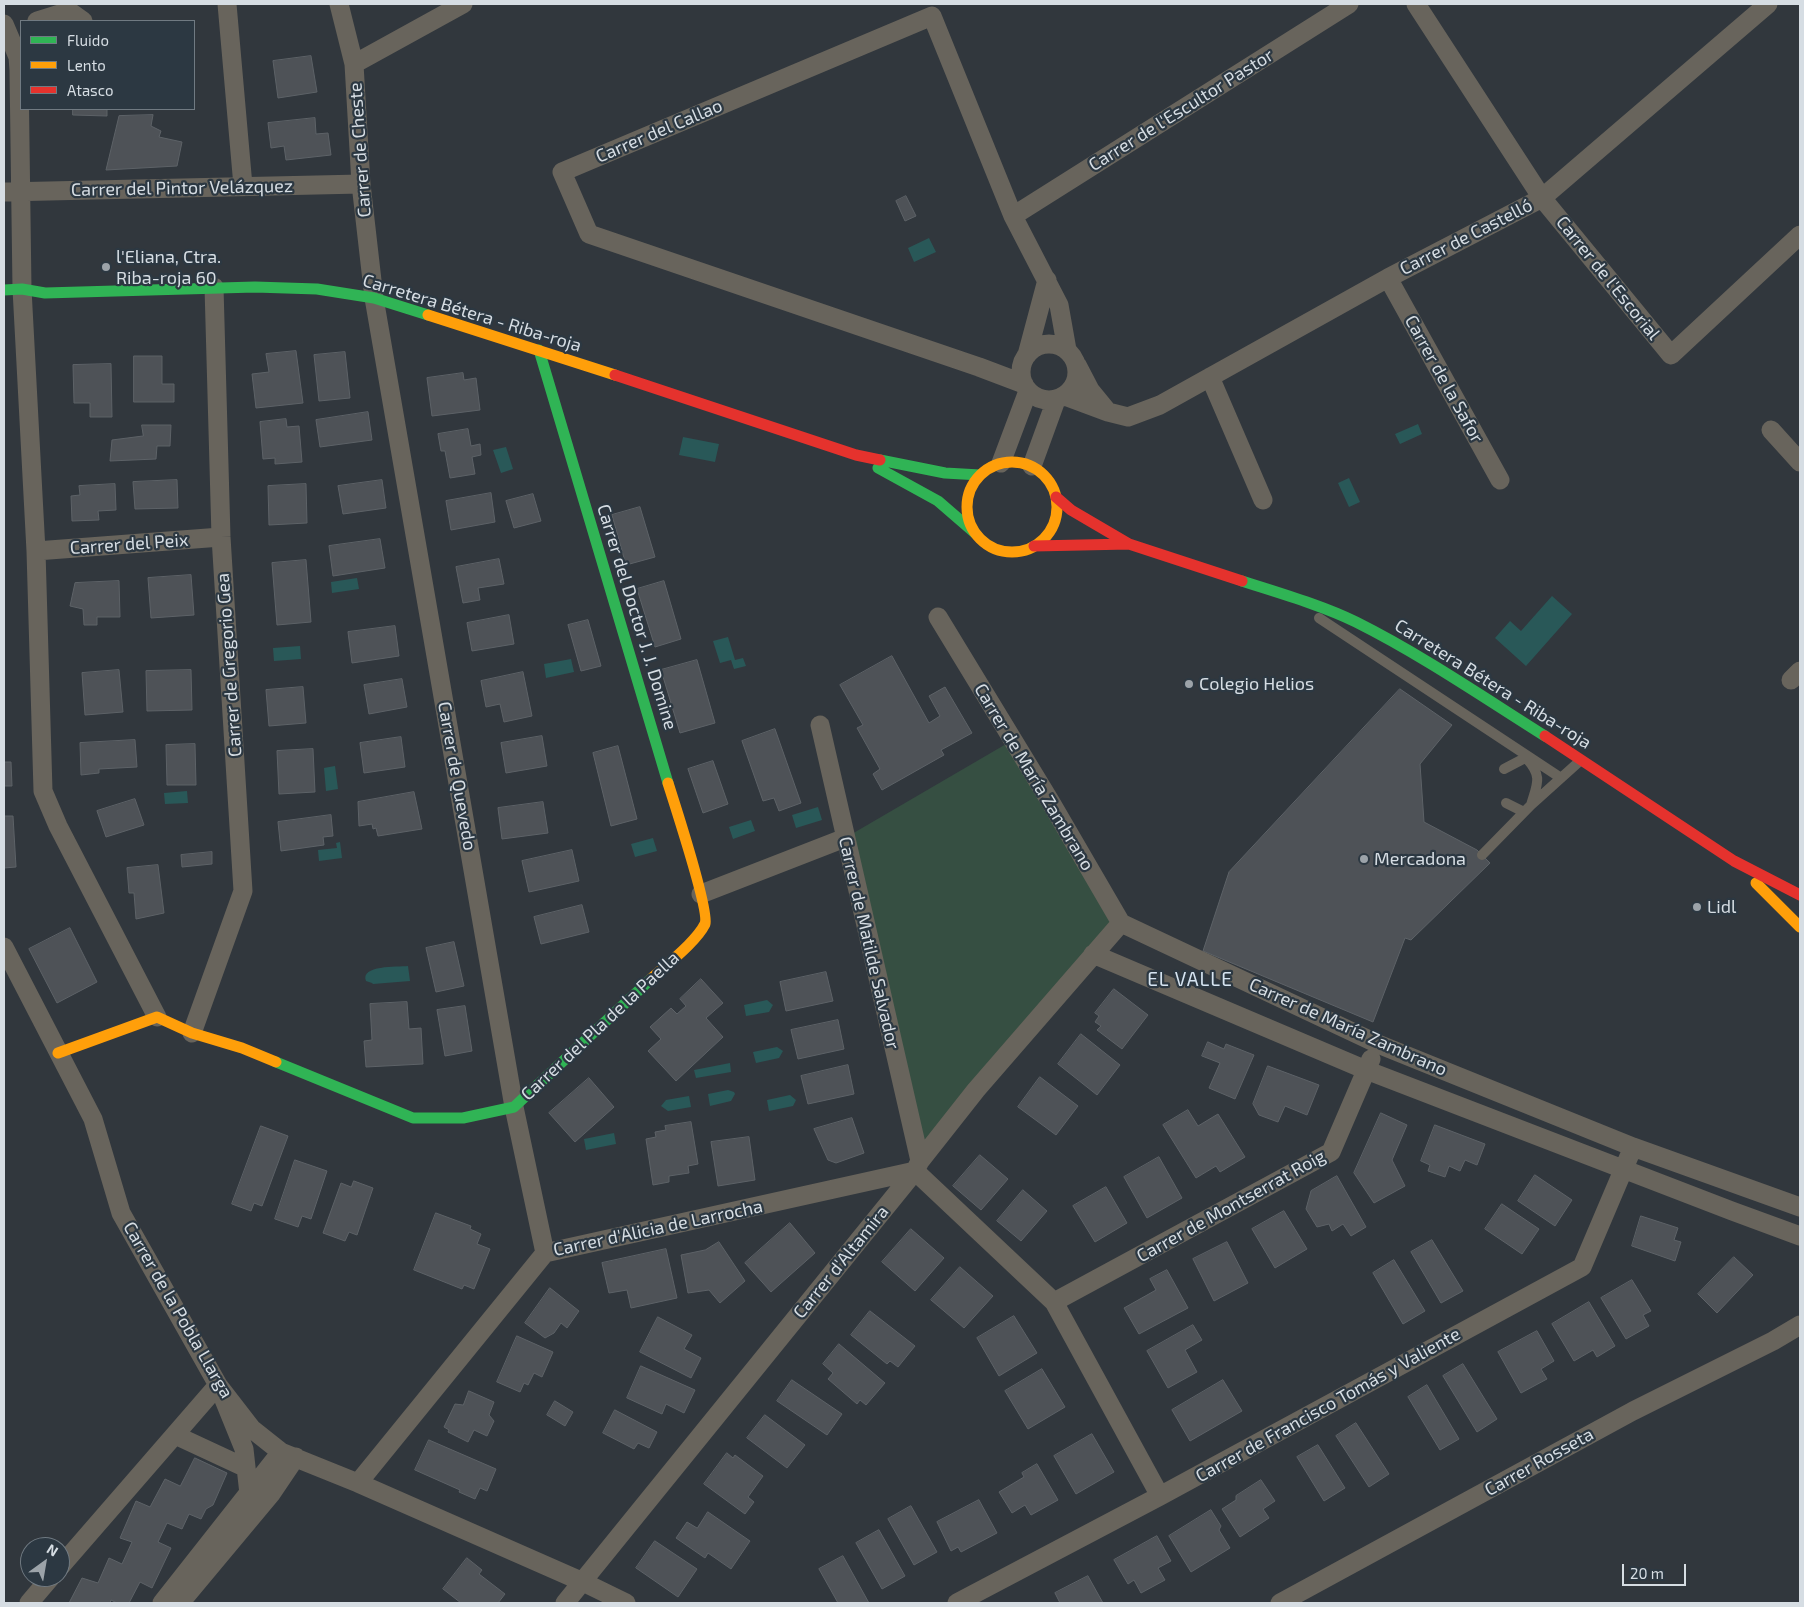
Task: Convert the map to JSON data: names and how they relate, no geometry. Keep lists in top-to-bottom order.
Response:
{
  "streets": {
    "main road": ["Carretera Bétera - Riba-roja", "Carrer del Doctor J. J. Domine", "Carrer del Pla de la Paella"],
    "street": [
      "Carrer de l'Escultor Pastor",
      "Carrer del Callao",
      "Carrer de Cheste",
      "Carrer del Pintor Velázquez",
      "Carrer de Castelló",
      "Carrer de l'Escorial",
      "Carrer de la Safor",
      "Carrer del Peix",
      "Carrer de Gregorio Gea",
      "Carrer de Quevedo",
      "Carrer de María Zambrano",
      "Carrer de Matilde Salvador",
      "Carrer de Montserrat Roig",
      "Carrer d'Alicia de Larrocha",
      "Carrer d'Altamira",
      "Carrer de la Pobla Llarga",
      "Carrer de Francisco Tomás y Valiente",
      "Carrer Rosseta"
    ]
  },
  "crossings": [
    ["Carrer de l'Escultor Pastor", "Carrer del Callao"],
    ["Carrer del Callao", "Carrer de Castelló"],
    ["Carrer de Cheste", "Carrer del Pintor Velázquez"],
    ["Carrer de Cheste", "Carretera Bétera - Riba-roja"],
    ["Carrer de Cheste", "Carrer de Quevedo"],
    ["Carrer de Castelló", "Carrer de l'Escorial"],
    ["Carrer de Castelló", "Carrer de la Safor"],
    ["Carretera Bétera - Riba-roja", "Carrer del Doctor J. J. Domine"],
    ["Carretera Bétera - Riba-roja", "Carrer de Gregorio Gea"],
    ["Carretera Bétera - Riba-roja", "Carrer de Quevedo"],
    ["Carrer del Peix", "Carrer de Gregorio Gea"],
    ["Carrer del Doctor J. J. Domine", "Carrer del Pla de la Paella"],
    ["Carrer de Gregorio Gea", "Carrer del Pla de la Paella"],
    ["Carrer de Quevedo", "Carrer del Pla de la Paella"],
    ["Carrer de Quevedo", "Carrer d'Alicia de Larrocha"],
    ["Carrer de María Zambrano", "Carrer de Montserrat Roig"],
    ["Carrer de María Zambrano", "Carrer d'Altamira"],
    ["Carrer de María Zambrano", "Carrer de Francisco Tomás y Valiente"],
    ["Carrer de Matilde Salvador", "Carrer d'Alicia de Larrocha"],
    ["Carrer de Matilde Salvador", "Carrer d'Altamira"],
    ["Carrer d'Alicia de Larrocha", "Carrer d'Altamira"],
    ["Carrer d'Alicia de Larrocha", "Carrer de la Pobla Llarga"],
    ["Carrer d'Altamira", "Carrer de la Pobla Llarga"]
  ],
  "districts": ["EL VALLE"],
  "places": [
    "l'Eliana, Ctra. Riba-roja 60",
    "Colegio Helios",
    "Mercadona",
    "Lidl"
  ],
  "legend": ["Fluido", "Lento", "Atasco"],
  "scale_bar": "20 m",
  "north": "top right"
}
